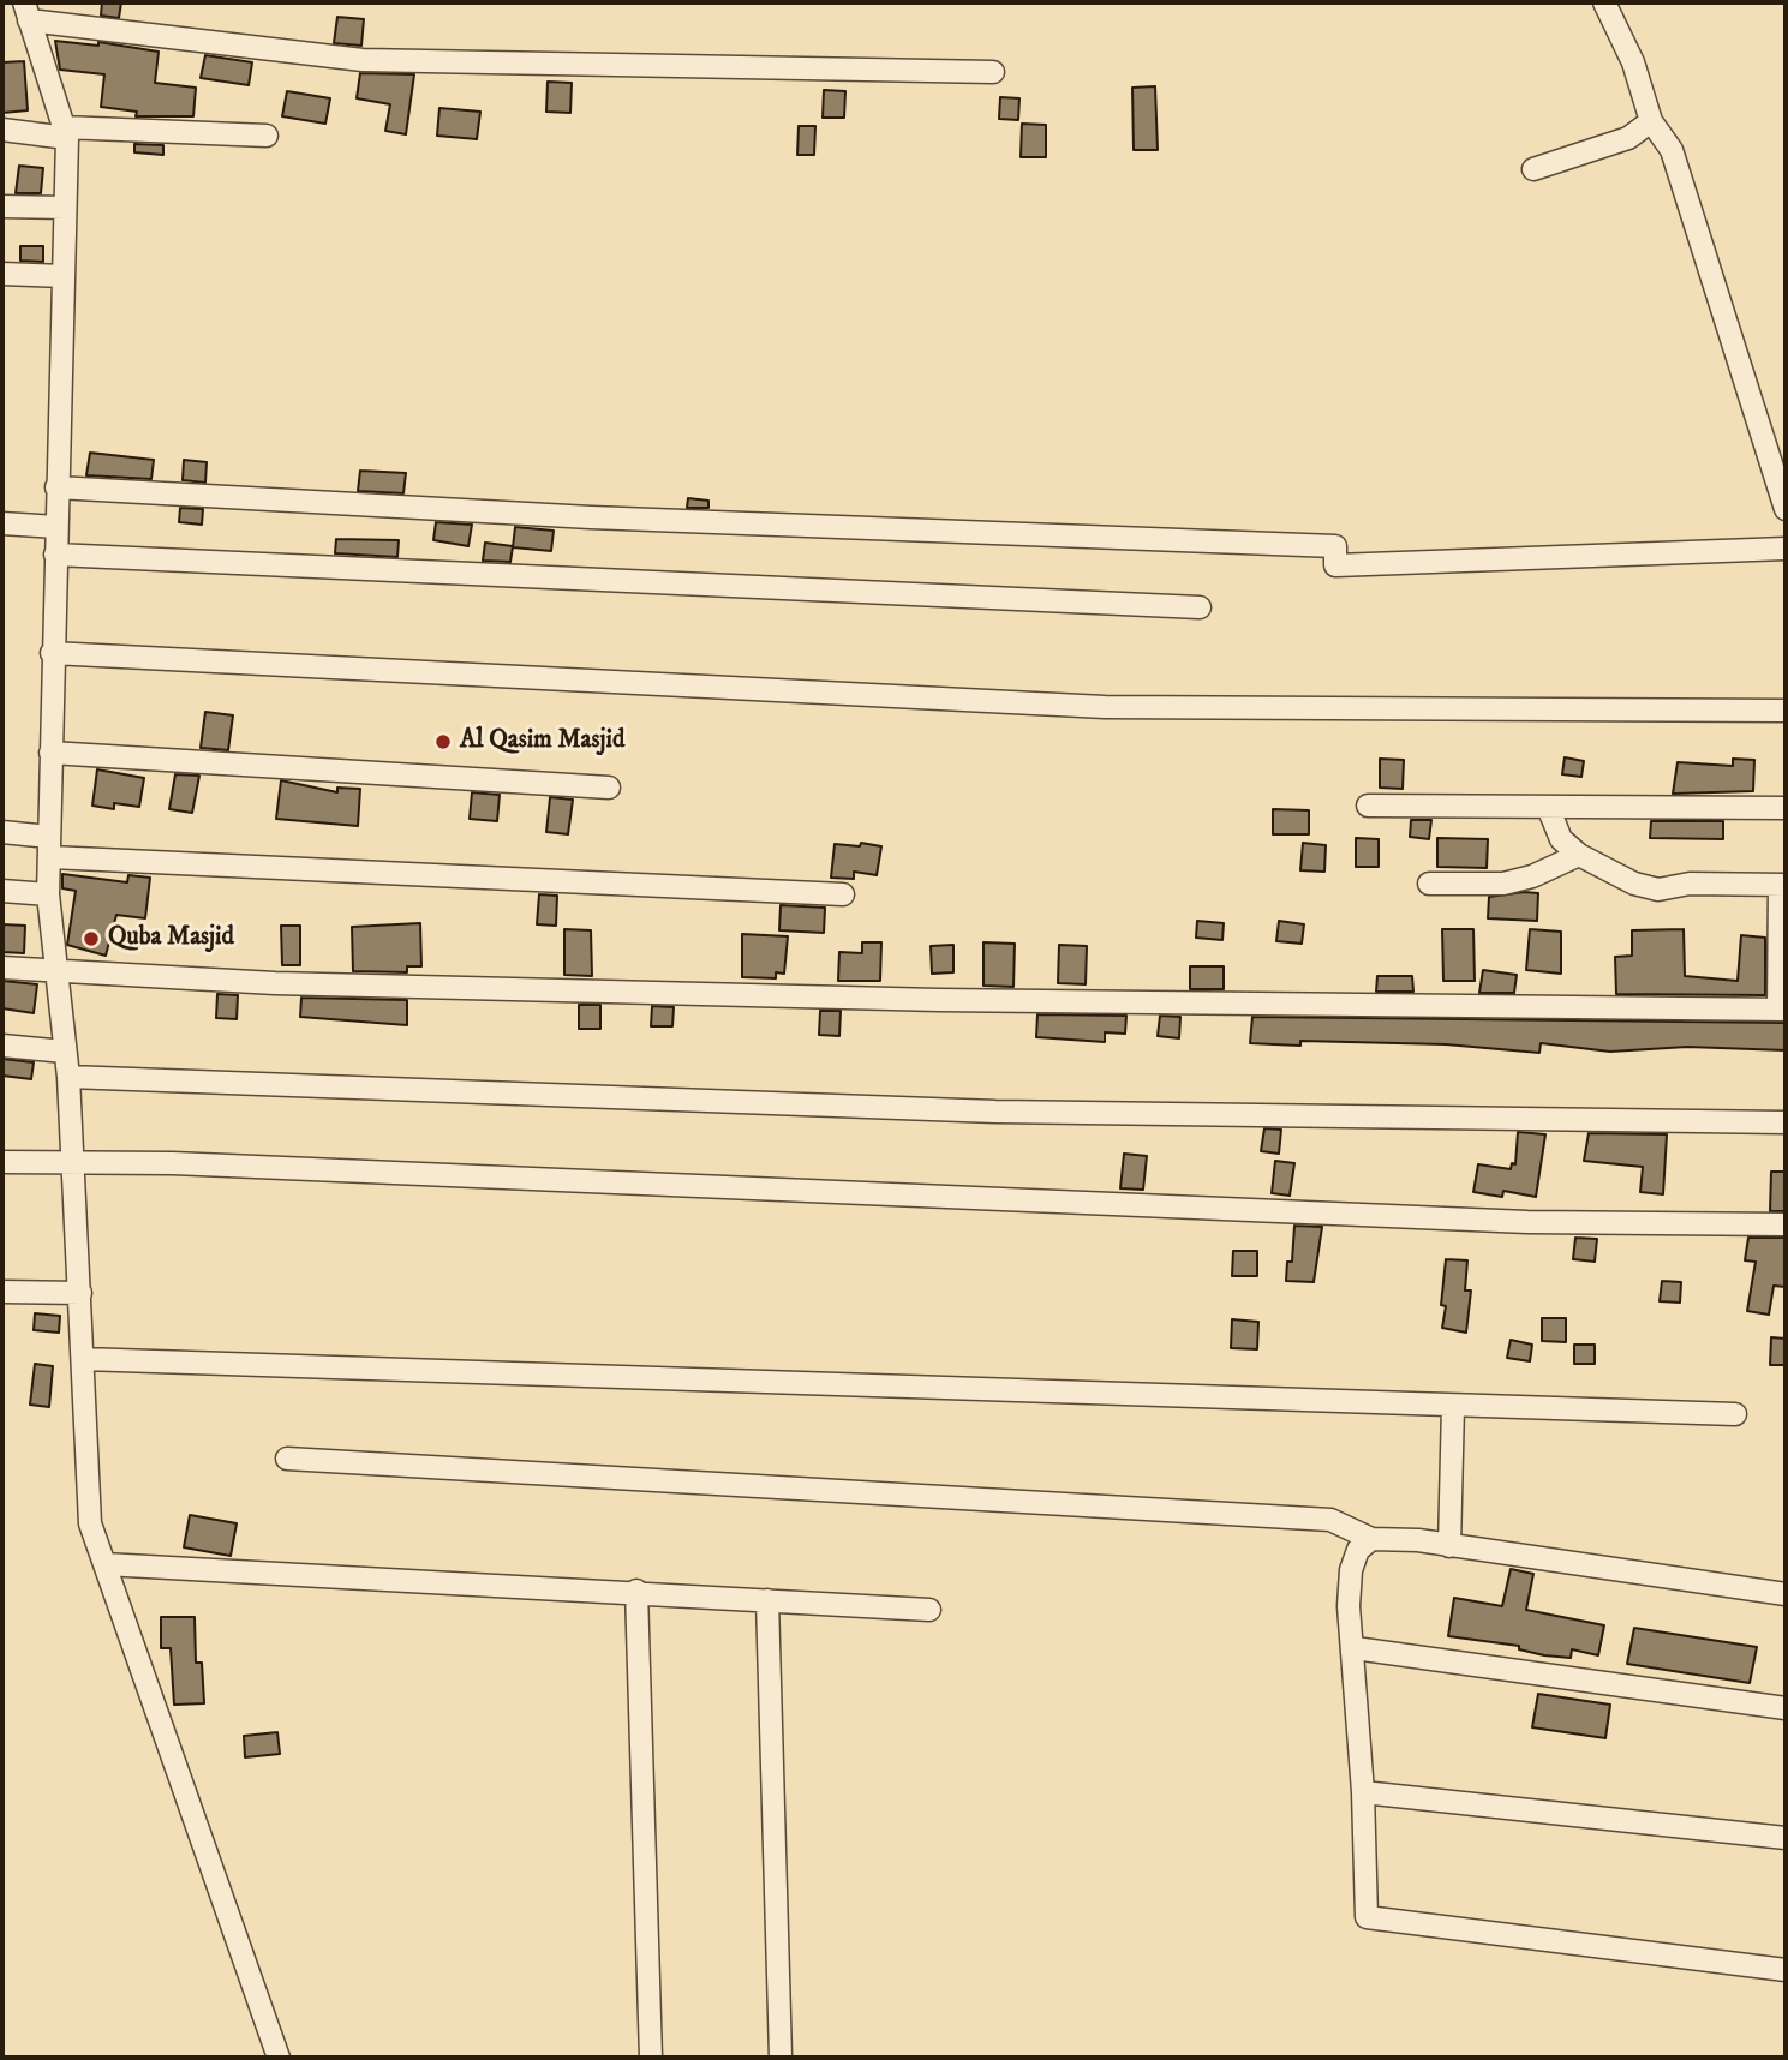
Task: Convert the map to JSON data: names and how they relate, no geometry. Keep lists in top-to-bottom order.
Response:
{
  "places": ["Al Qasim Masjid", "Quba Masjid"]
}
